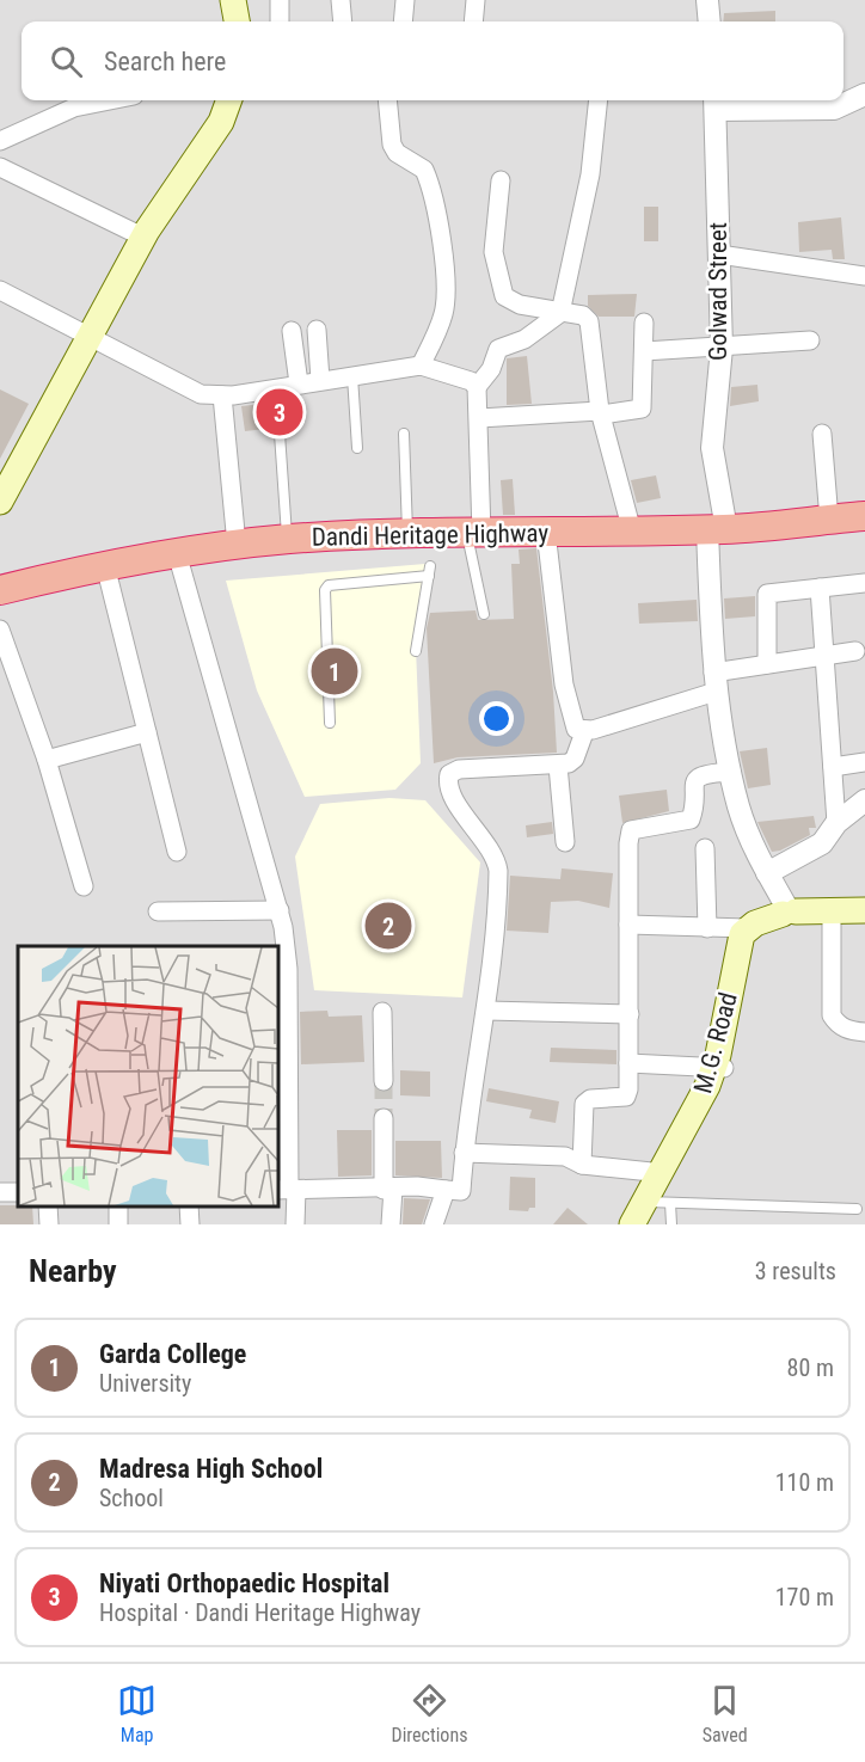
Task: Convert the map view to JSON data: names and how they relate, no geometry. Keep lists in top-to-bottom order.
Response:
{
  "streets": {
    "highway": ["Dandi Heritage Highway"],
    "main road": ["M.G. Road"],
    "street": ["Golwad Street"]
  },
  "crossings": [
    ["Golwad Street", "Dandi Heritage Highway"],
    ["Golwad Street", "M.G. Road"]
  ],
  "page": {
    "search": "Search here",
    "pins": ["3", "1", "2"],
    "heading": ["Nearby", "3 results"],
    "list": [
      {
        "mark": "1",
        "name": "Garda College",
        "note": "University",
        "value": "80 m"
      },
      {
        "mark": "2",
        "name": "Madresa High School",
        "note": "School",
        "value": "110 m"
      },
      {
        "mark": "3",
        "name": "Niyati Orthopaedic Hospital",
        "note": "Hospital · Dandi Heritage Highway",
        "value": "170 m"
      }
    ],
    "nav": ["Map", "Directions", "Saved"]
  }
}
